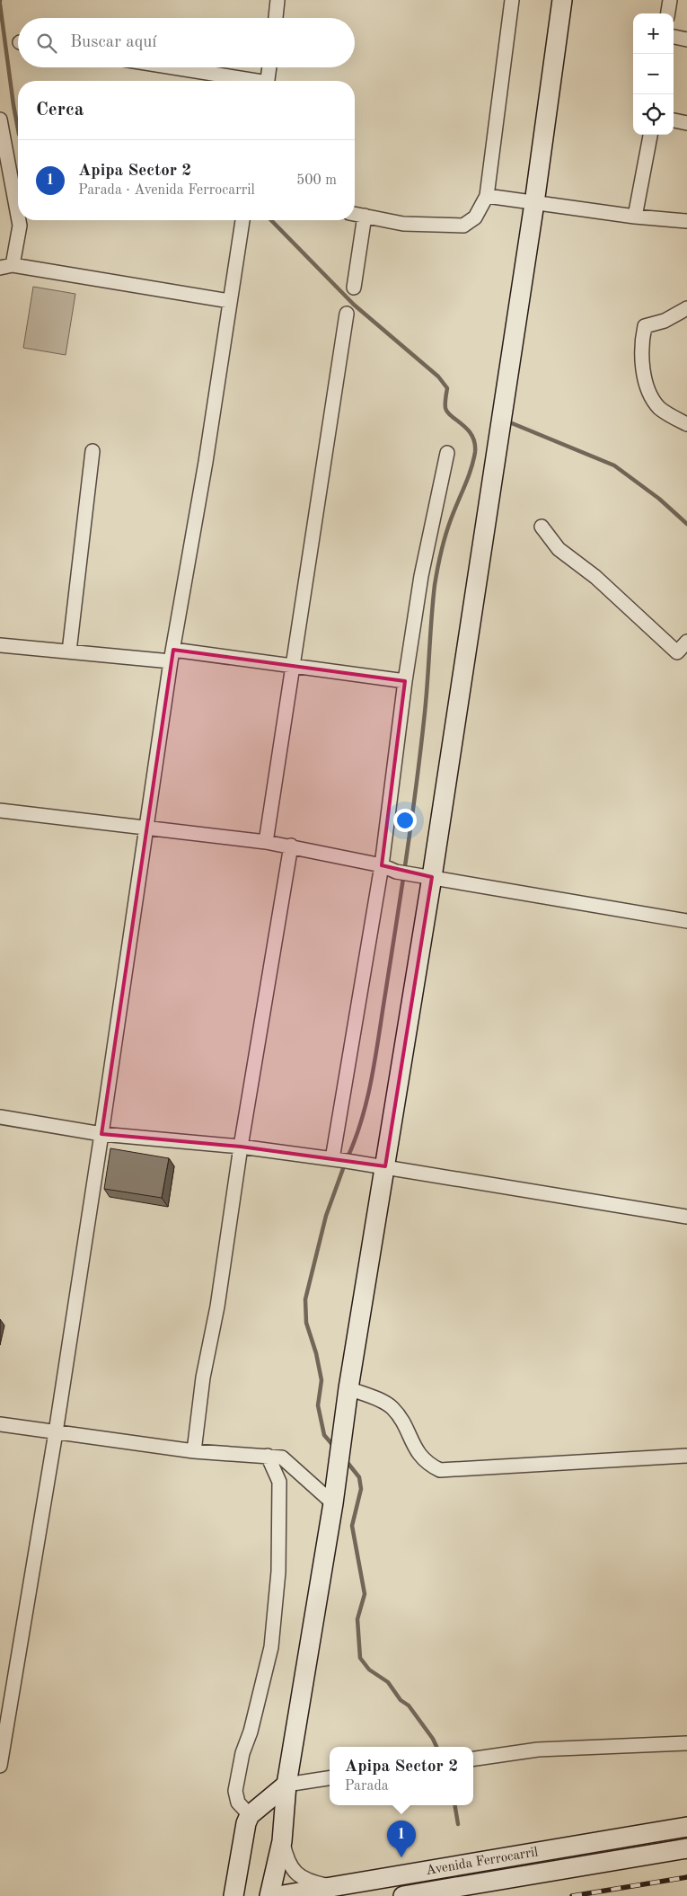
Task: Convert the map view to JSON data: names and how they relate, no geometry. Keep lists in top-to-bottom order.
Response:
{
  "streets": {
    "street": ["Avenida Ferrocarril"]
  },
  "page": {
    "map_buttons": ["+", "−"],
    "search": "Buscar aquí",
    "heading": "Cerca",
    "list": [
      {
        "mark": "1",
        "name": "Apipa Sector 2",
        "note": "Parada · Avenida Ferrocarril",
        "value": "500 m"
      }
    ],
    "popup": ["Apipa Sector 2", "Parada"],
    "pins": "1"
  }
}
